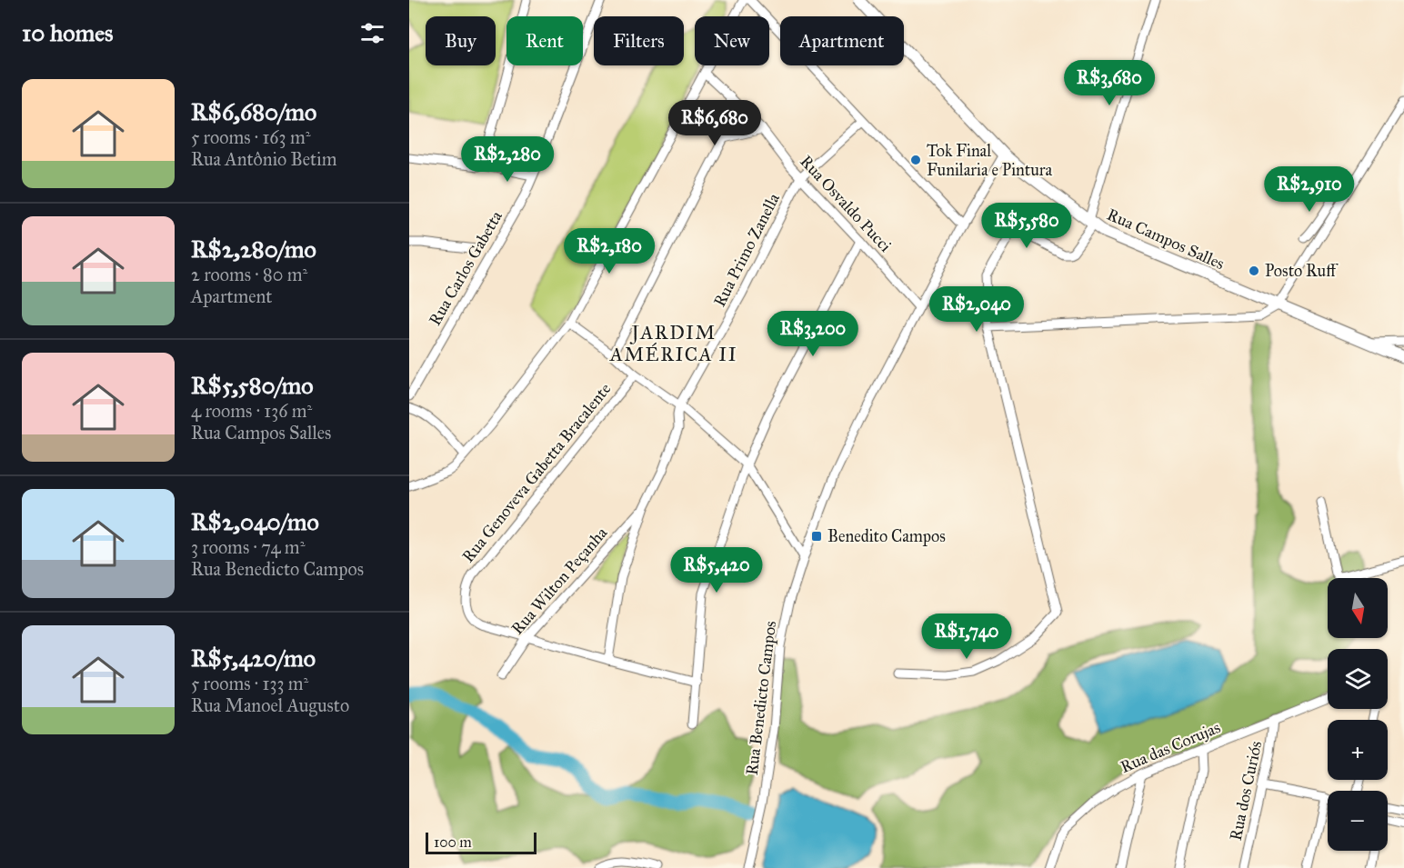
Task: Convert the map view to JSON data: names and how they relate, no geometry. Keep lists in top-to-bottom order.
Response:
{
  "streets": {
    "main road": ["Rua Campos Salles"],
    "street": [
      "Rua Osvaldo Pucci",
      "Rua Primo Zanella",
      "Rua Carlos Gabetta",
      "Rua Genoveva Gabetta Bracalente",
      "Rua Wilton Peçanha",
      "Rua Benedicto Campos",
      "Rua das Corujas",
      "Rua dos Curiós"
    ]
  },
  "crossings": [
    ["Rua Osvaldo Pucci", "Rua Primo Zanella"],
    ["Rua Osvaldo Pucci", "Rua Benedicto Campos"],
    ["Rua Campos Salles", "Rua Benedicto Campos"],
    ["Rua Primo Zanella", "Rua Genoveva Gabetta Bracalente"],
    ["Rua Primo Zanella", "Rua Wilton Peçanha"],
    ["Rua Genoveva Gabetta Bracalente", "Rua Wilton Peçanha"],
    ["Rua das Corujas", "Rua dos Curiós"]
  ],
  "districts": ["JARDIM AMÉRICA II"],
  "places": {
    "other": ["Tok Final Funilaria e Pintura", "Posto Ruff"],
    "transit": ["Benedito Campos"]
  },
  "scale_bar": "100 m",
  "north": "bottom",
  "page": {
    "heading": "10 homes",
    "chip": [
      "Buy",
      "Rent",
      "Filters",
      "New",
      "Apartment"
    ],
    "price": [
      "R$3,680",
      "R$6,680",
      "R$2,280",
      "R$2,910",
      "R$5,580",
      "R$2,180",
      "R$2,040",
      "R$3,200",
      "R$5,420",
      "R$1,740"
    ],
    "list": [
      {
        "name": "R$6,680/mo",
        "note": "5 rooms · 163 m² · Rua Antônio Betim"
      },
      {
        "name": "R$2,280/mo",
        "note": "2 rooms · 80 m² · Apartment"
      },
      {
        "name": "R$5,580/mo",
        "note": "4 rooms · 136 m² · Rua Campos Salles"
      },
      {
        "name": "R$2,040/mo",
        "note": "3 rooms · 74 m² · Rua Benedicto Campos"
      },
      {
        "name": "R$5,420/mo",
        "note": "5 rooms · 133 m² · Rua Manoel Augusto"
      }
    ],
    "map_buttons": ["+", "−"],
    "scale": "100 m"
  }
}
